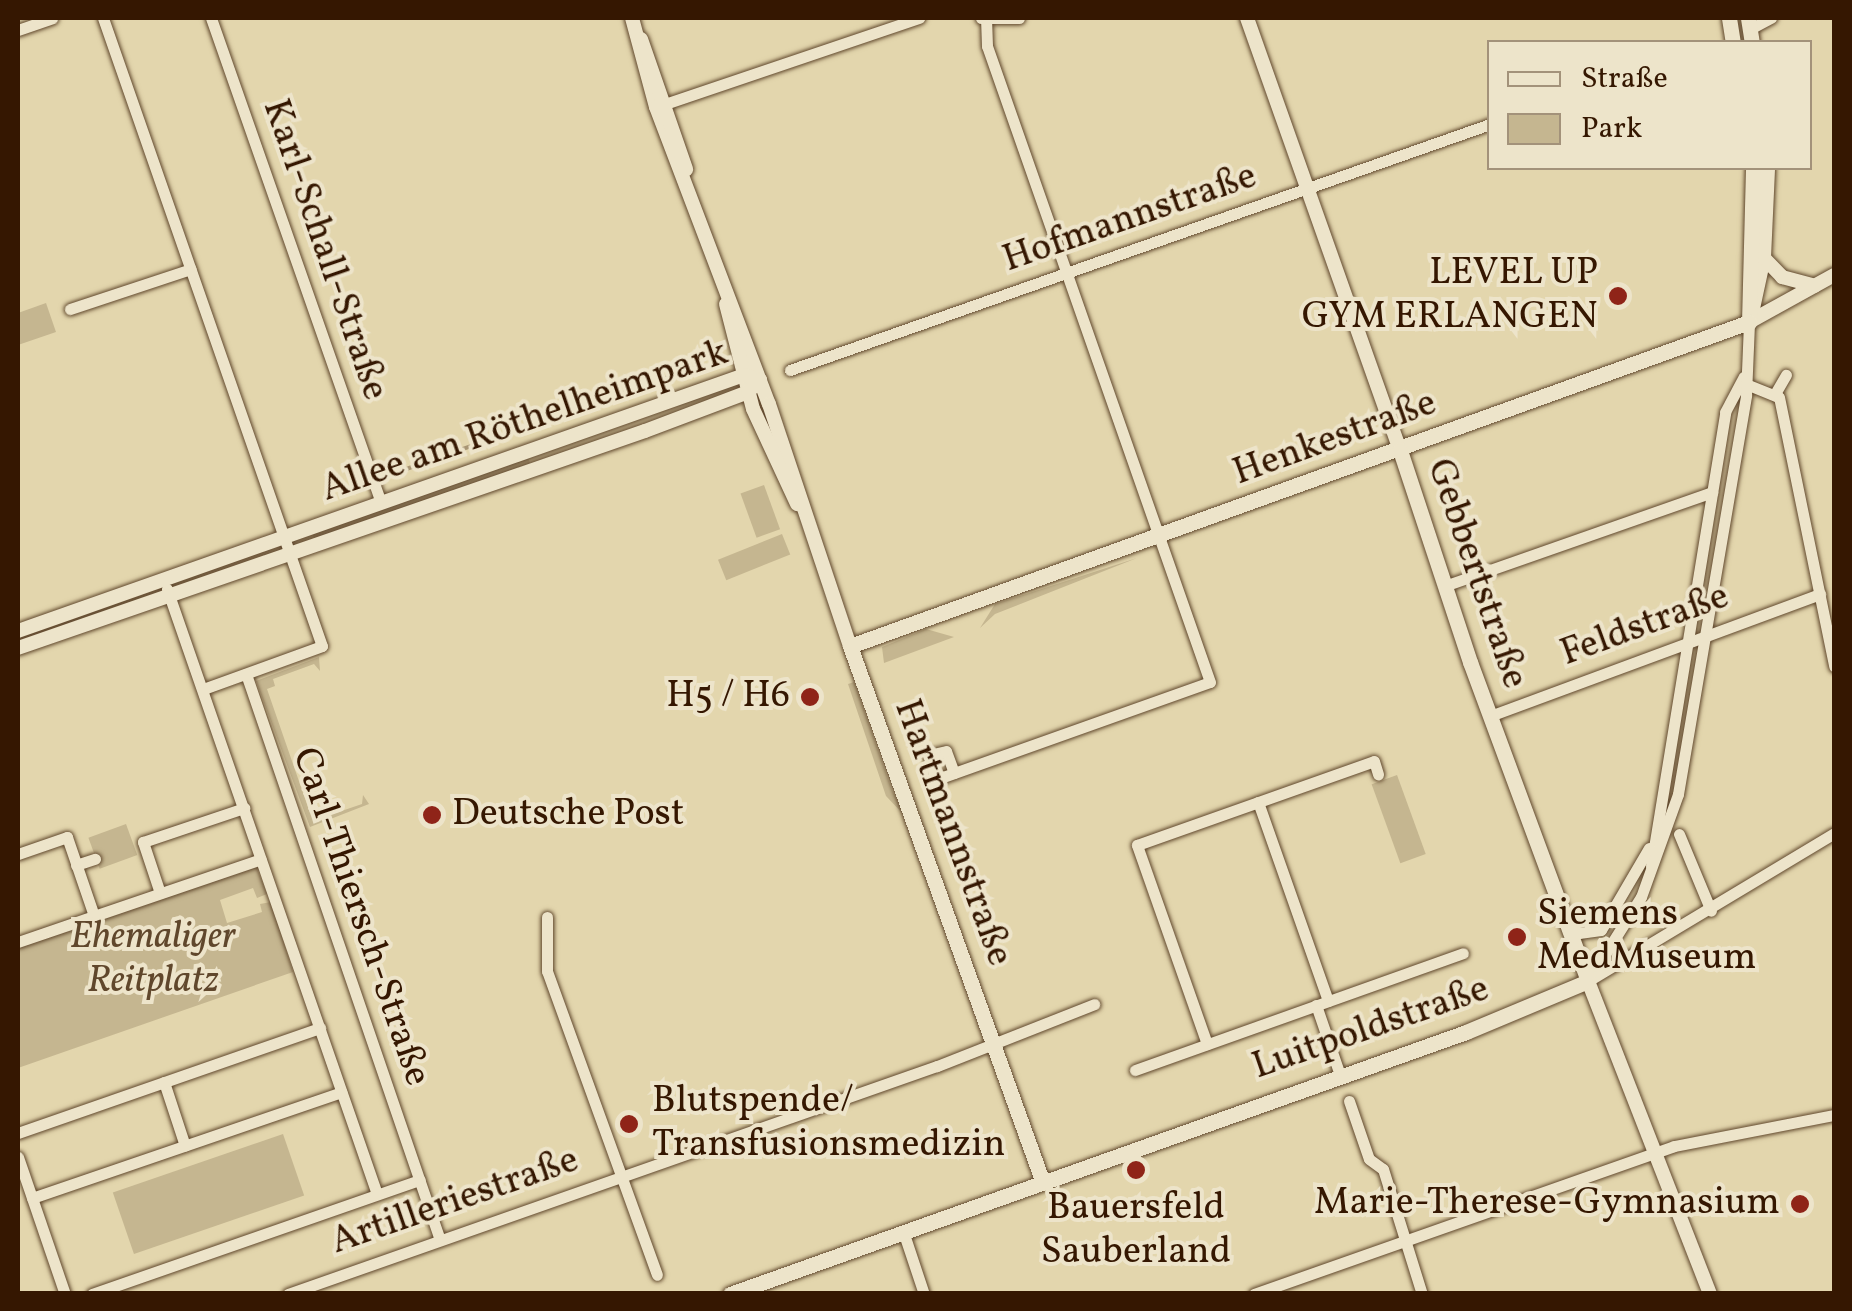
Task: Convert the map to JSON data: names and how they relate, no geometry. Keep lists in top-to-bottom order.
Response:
{
  "streets": {
    "main road": [
      "Henkestraße",
      "Gebbertstraße",
      "Hartmannstraße",
      "Luitpoldstraße"
    ],
    "street": [
      "Hofmannstraße",
      "Karl-Schall-Straße",
      "Allee am Röthelheimpark",
      "Feldstraße",
      "Carl-Thiersch-Straße",
      "Artilleriestraße"
    ]
  },
  "crossings": [
    ["Hofmannstraße", "Gebbertstraße"],
    ["Karl-Schall-Straße", "Allee am Röthelheimpark"],
    ["Allee am Röthelheimpark", "Hartmannstraße"],
    ["Henkestraße", "Gebbertstraße"],
    ["Henkestraße", "Hartmannstraße"],
    ["Gebbertstraße", "Feldstraße"],
    ["Gebbertstraße", "Luitpoldstraße"],
    ["Hartmannstraße", "Luitpoldstraße"],
    ["Hartmannstraße", "Artilleriestraße"],
    ["Carl-Thiersch-Straße", "Artilleriestraße"]
  ],
  "parks": ["Ehemaliger Reitplatz"],
  "places": [
    "LEVEL UP GYM ERLANGEN",
    "H5 / H6",
    "Deutsche Post",
    "Siemens MedMuseum",
    "Blutspende/ Transfusionsmedizin",
    "Bauersfeld Sauberland",
    "Marie-Therese-Gymnasium"
  ],
  "legend": ["Straße", "Park"]
}
